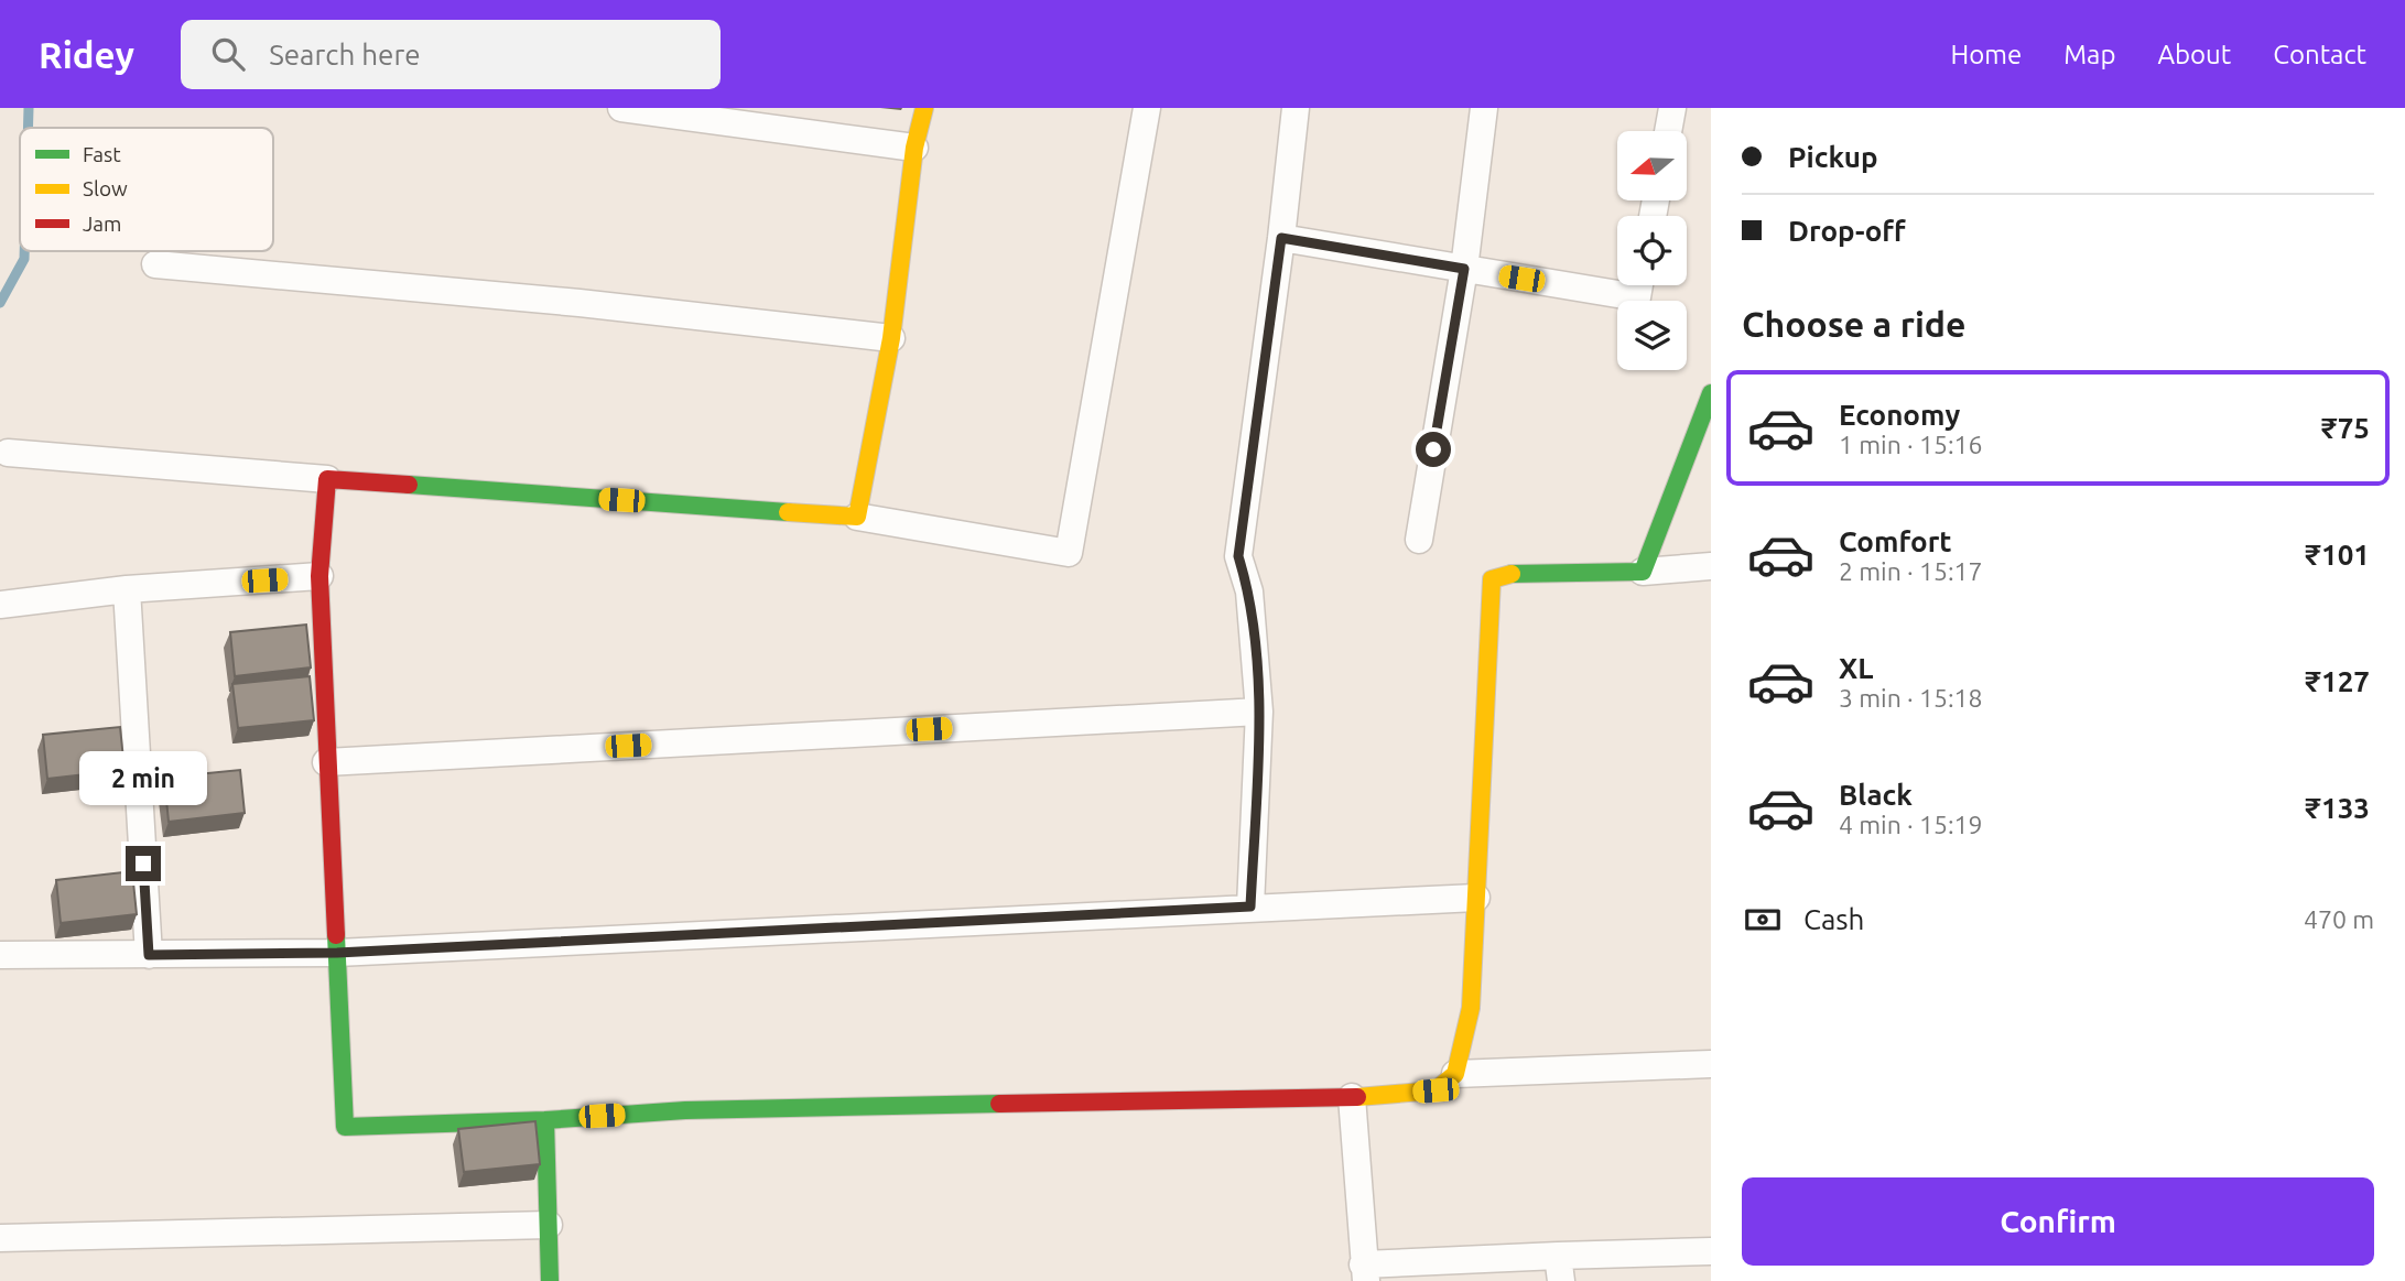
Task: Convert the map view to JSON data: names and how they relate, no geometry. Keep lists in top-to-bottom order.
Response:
{
  "legend": ["Fast", "Slow", "Jam"],
  "north": "left",
  "page": {
    "header": "Ridey",
    "search": "Search here",
    "nav": [
      "Home",
      "Map",
      "About",
      "Contact"
    ],
    "banner": ["Pickup", "Drop-off"],
    "heading": "Choose a ride",
    "list": [
      {
        "name": "Economy",
        "note": "1 min · 15:16",
        "value": "₹75"
      },
      {
        "name": "Comfort",
        "note": "2 min · 15:17",
        "value": "₹101"
      },
      {
        "name": "XL",
        "note": "3 min · 15:18",
        "value": "₹127"
      },
      {
        "name": "Black",
        "note": "4 min · 15:19",
        "value": "₹133"
      }
    ],
    "bubble": "2 min",
    "pay": ["Cash", "470 m"],
    "buttons": "Confirm"
  }
}
